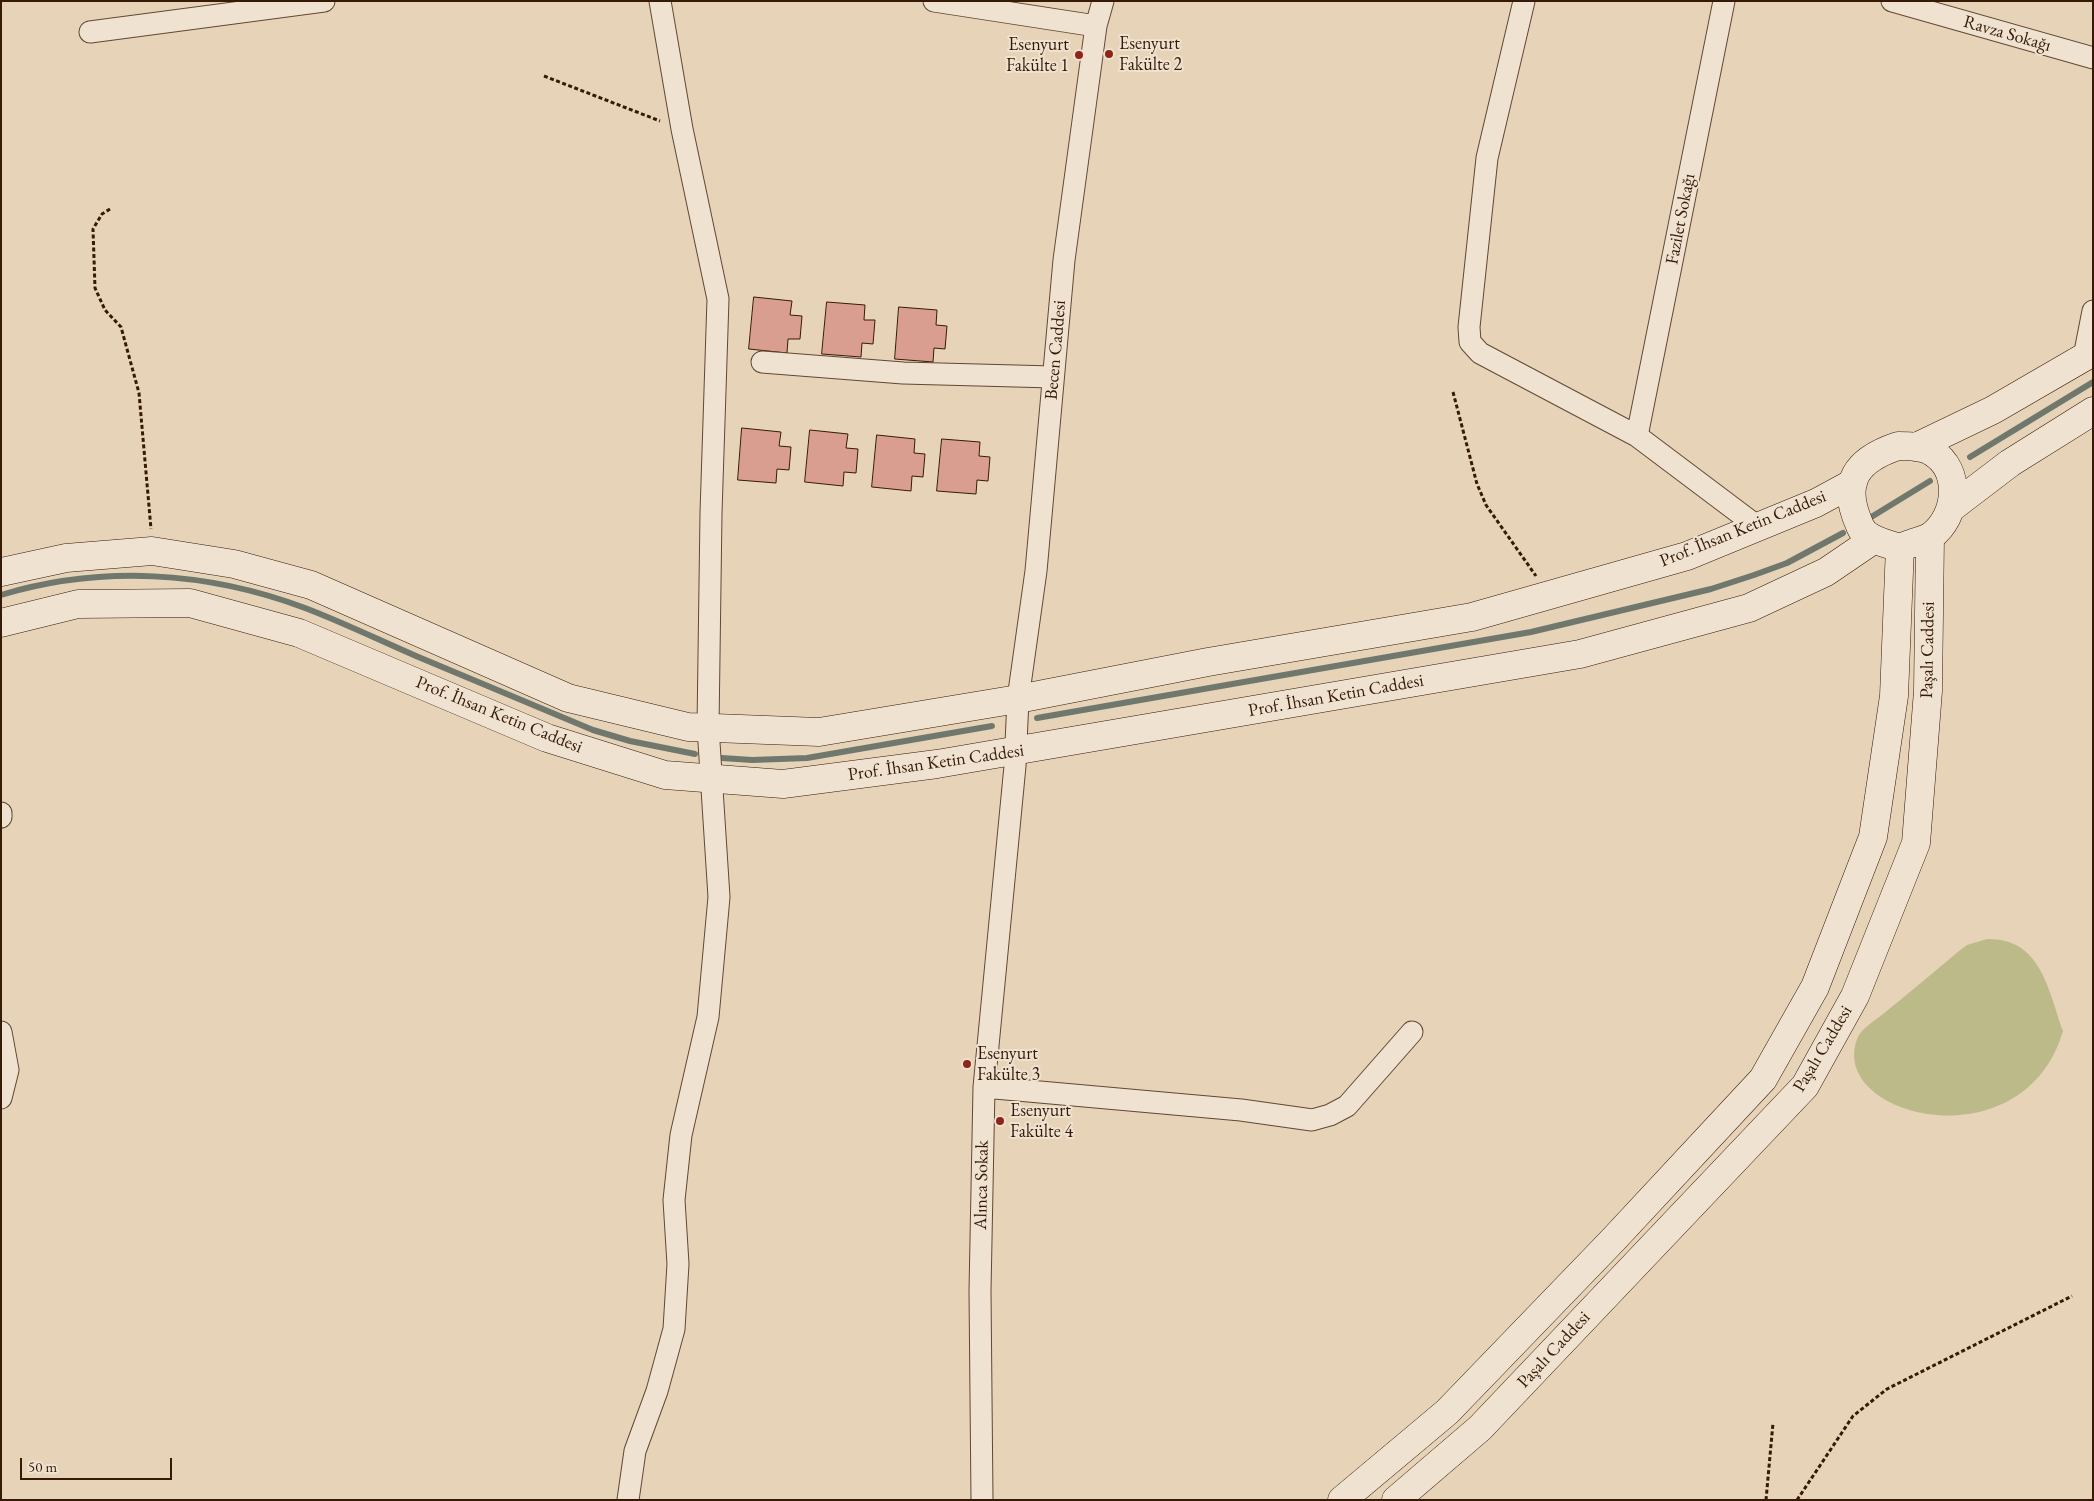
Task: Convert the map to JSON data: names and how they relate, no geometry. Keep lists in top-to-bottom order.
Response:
{
  "streets": {
    "street": [
      "Ravza Sokağı",
      "Fazilet Sokağı",
      "Becen Caddesi",
      "Prof. İhsan Ketin Caddesi",
      "Paşalı Caddesi",
      "Alınca Sokak"
    ]
  },
  "crossings": [
    ["Becen Caddesi", "Prof. İhsan Ketin Caddesi"],
    ["Becen Caddesi", "Alınca Sokak"],
    ["Prof. İhsan Ketin Caddesi", "Paşalı Caddesi"],
    ["Prof. İhsan Ketin Caddesi", "Alınca Sokak"]
  ],
  "places": [
    "Esenyurt Fakülte 2",
    "Esenyurt Fakülte 1",
    "Esenyurt Fakülte 3",
    "Esenyurt Fakülte 4"
  ],
  "scale_bar": "50 m"
}
